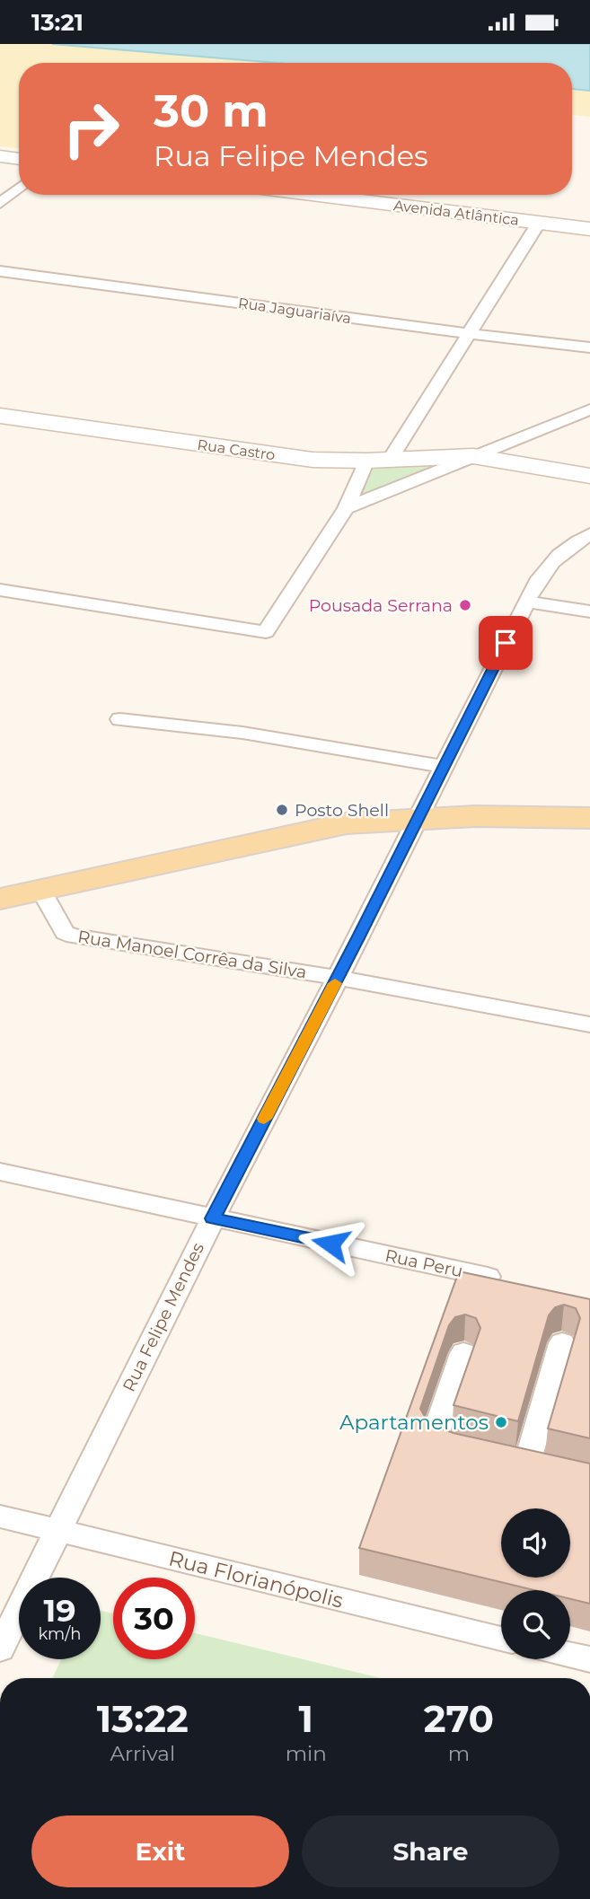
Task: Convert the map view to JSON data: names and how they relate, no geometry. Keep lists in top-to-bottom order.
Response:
{
  "streets": {
    "street": [
      "Avenida Atlântica",
      "Rua Jaguariaíva",
      "Rua Castro",
      "Rua Manoel Corrêa da Silva",
      "Rua Peru",
      "Rua Felipe Mendes",
      "Rua Florianópolis"
    ]
  },
  "crossings": [
    ["Rua Manoel Corrêa da Silva", "Rua Felipe Mendes"],
    ["Rua Peru", "Rua Felipe Mendes"],
    ["Rua Felipe Mendes", "Rua Florianópolis"]
  ],
  "places": ["Pousada Serrana", "Posto Shell", "Apartamentos"],
  "page": {
    "status": "13:21",
    "turn": ["30 m", "Rua Felipe Mendes"],
    "speed": "19 km/h",
    "limit": "30",
    "eta": [
      "13:22",
      "Arrival",
      "1",
      "min",
      "270",
      "m"
    ],
    "buttons": ["Exit", "Share"]
  }
}
